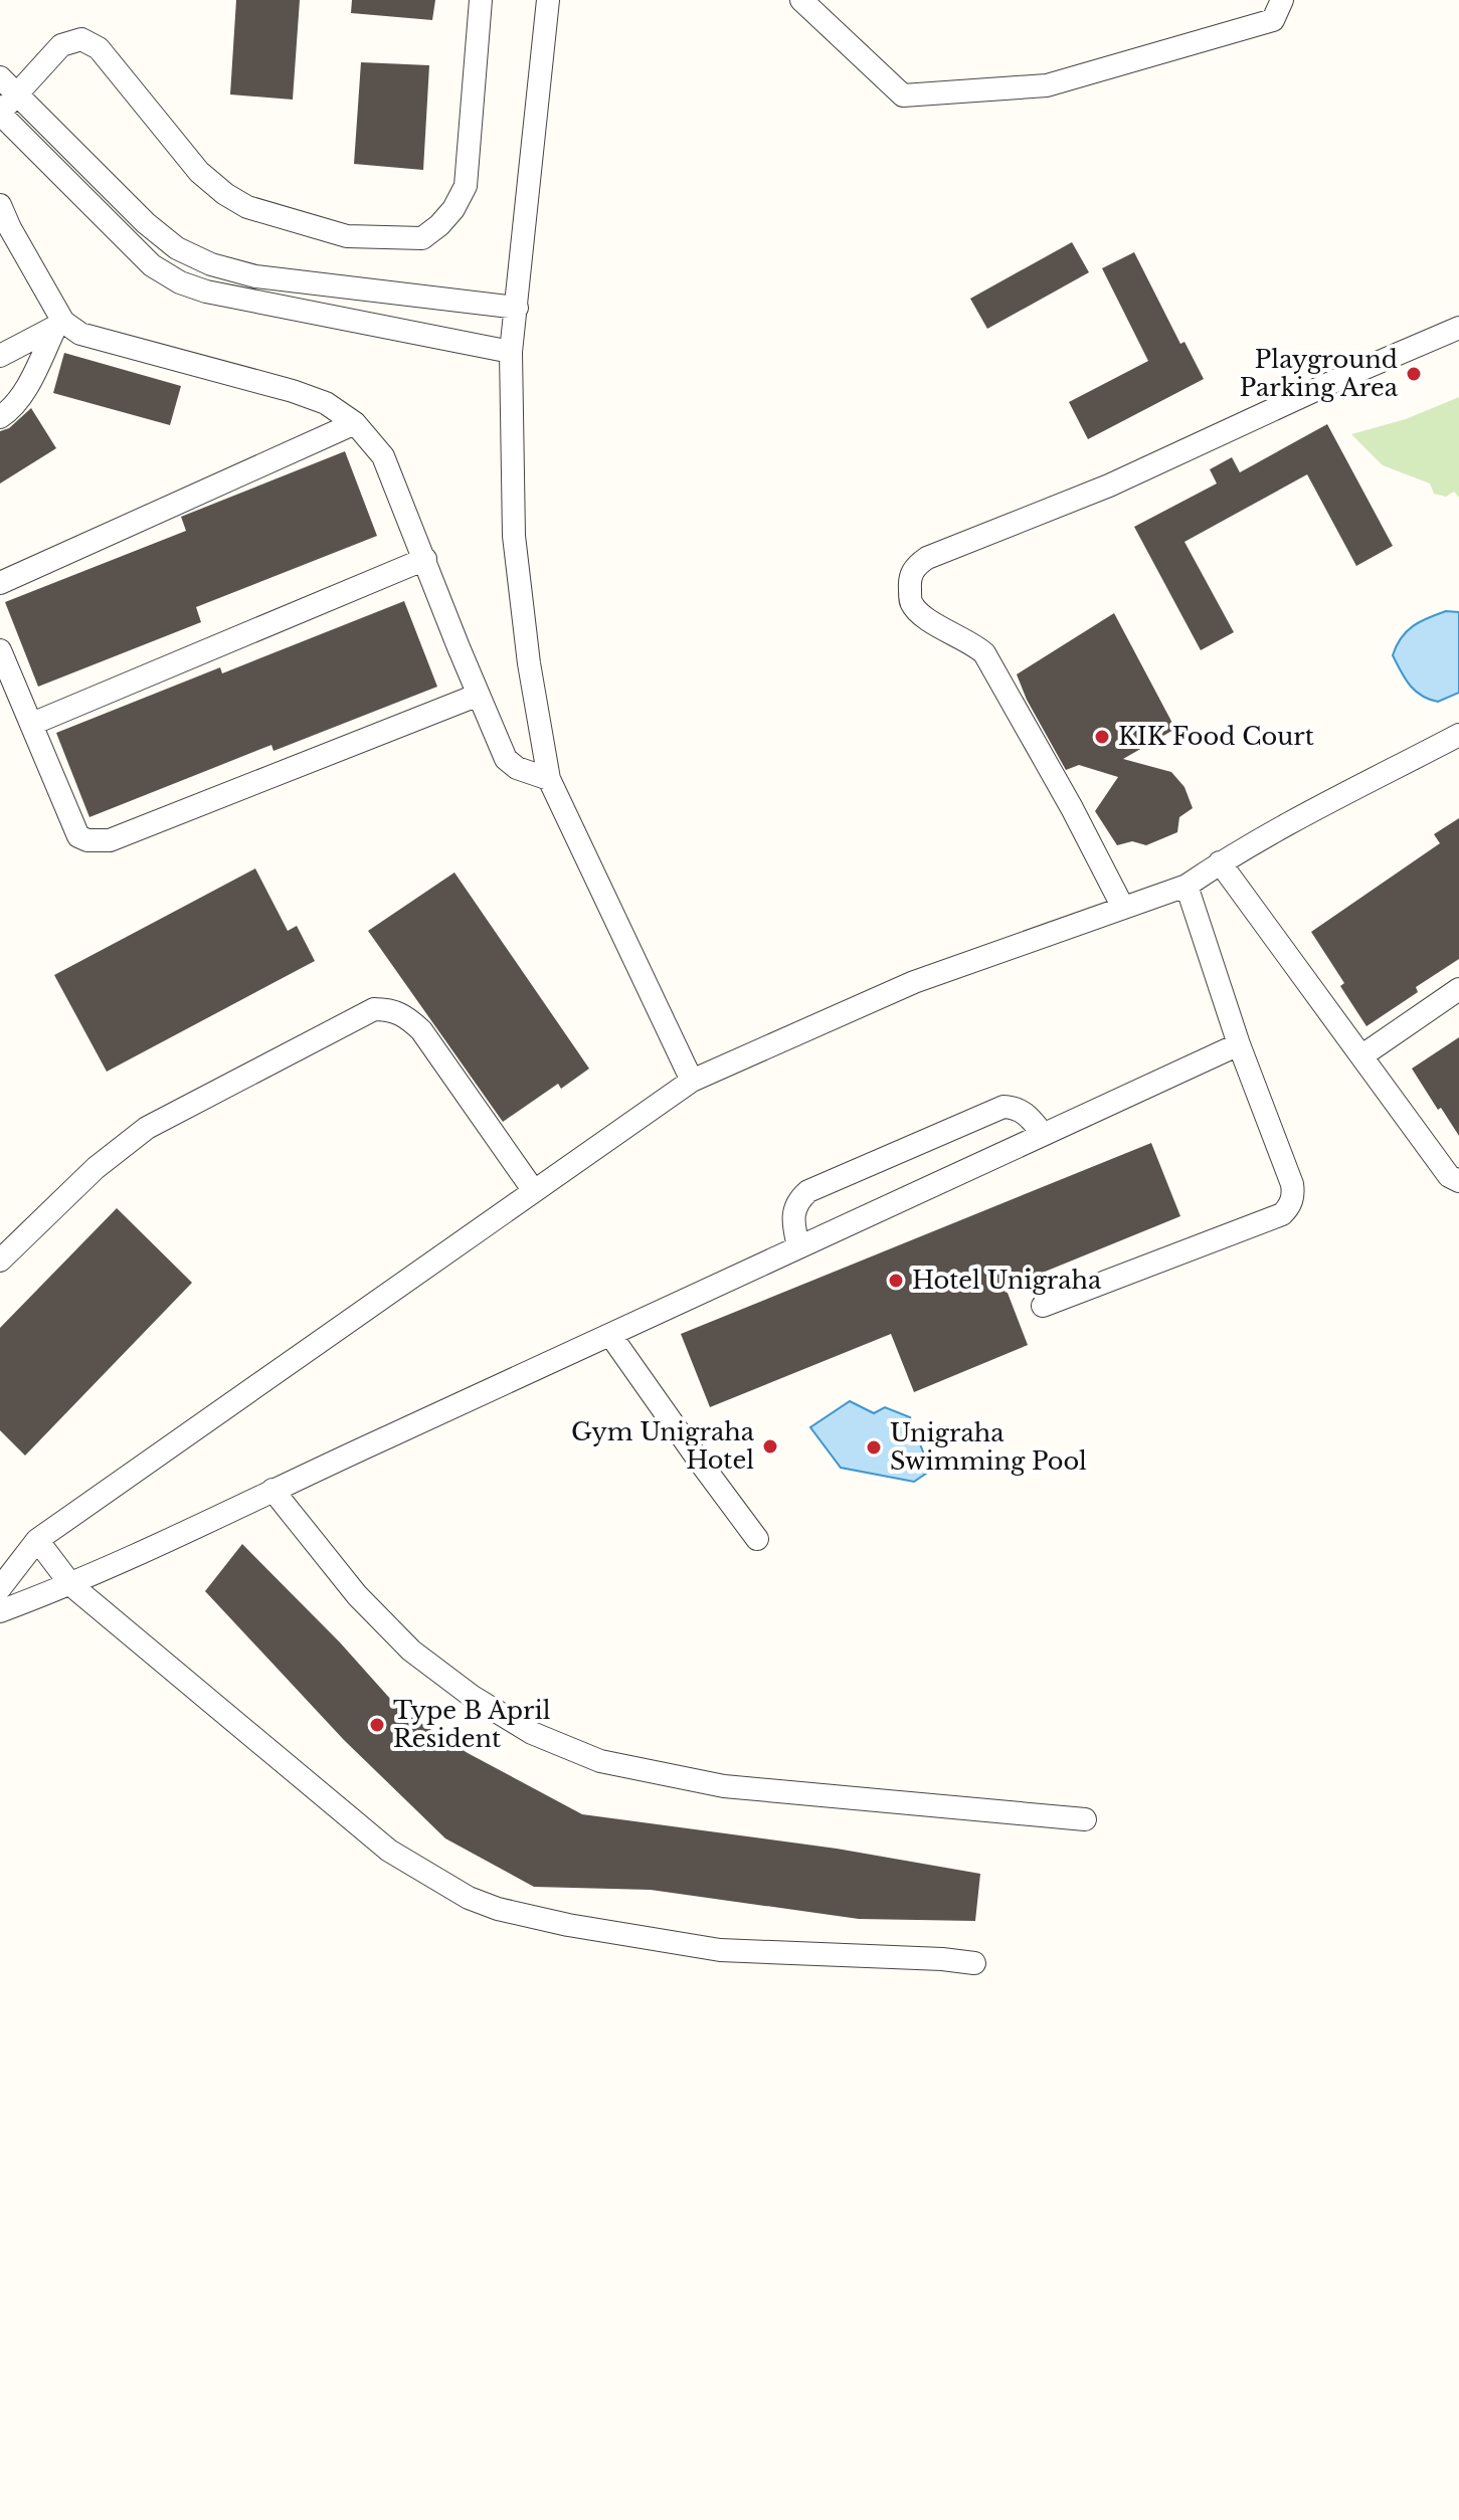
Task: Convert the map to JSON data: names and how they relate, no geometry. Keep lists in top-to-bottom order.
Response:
{
  "places": [
    "Playground Parking Area",
    "KIK Food Court",
    "Hotel Unigraha",
    "Gym Unigraha Hotel",
    "Unigraha Swimming Pool",
    "Type B April Resident"
  ]
}
